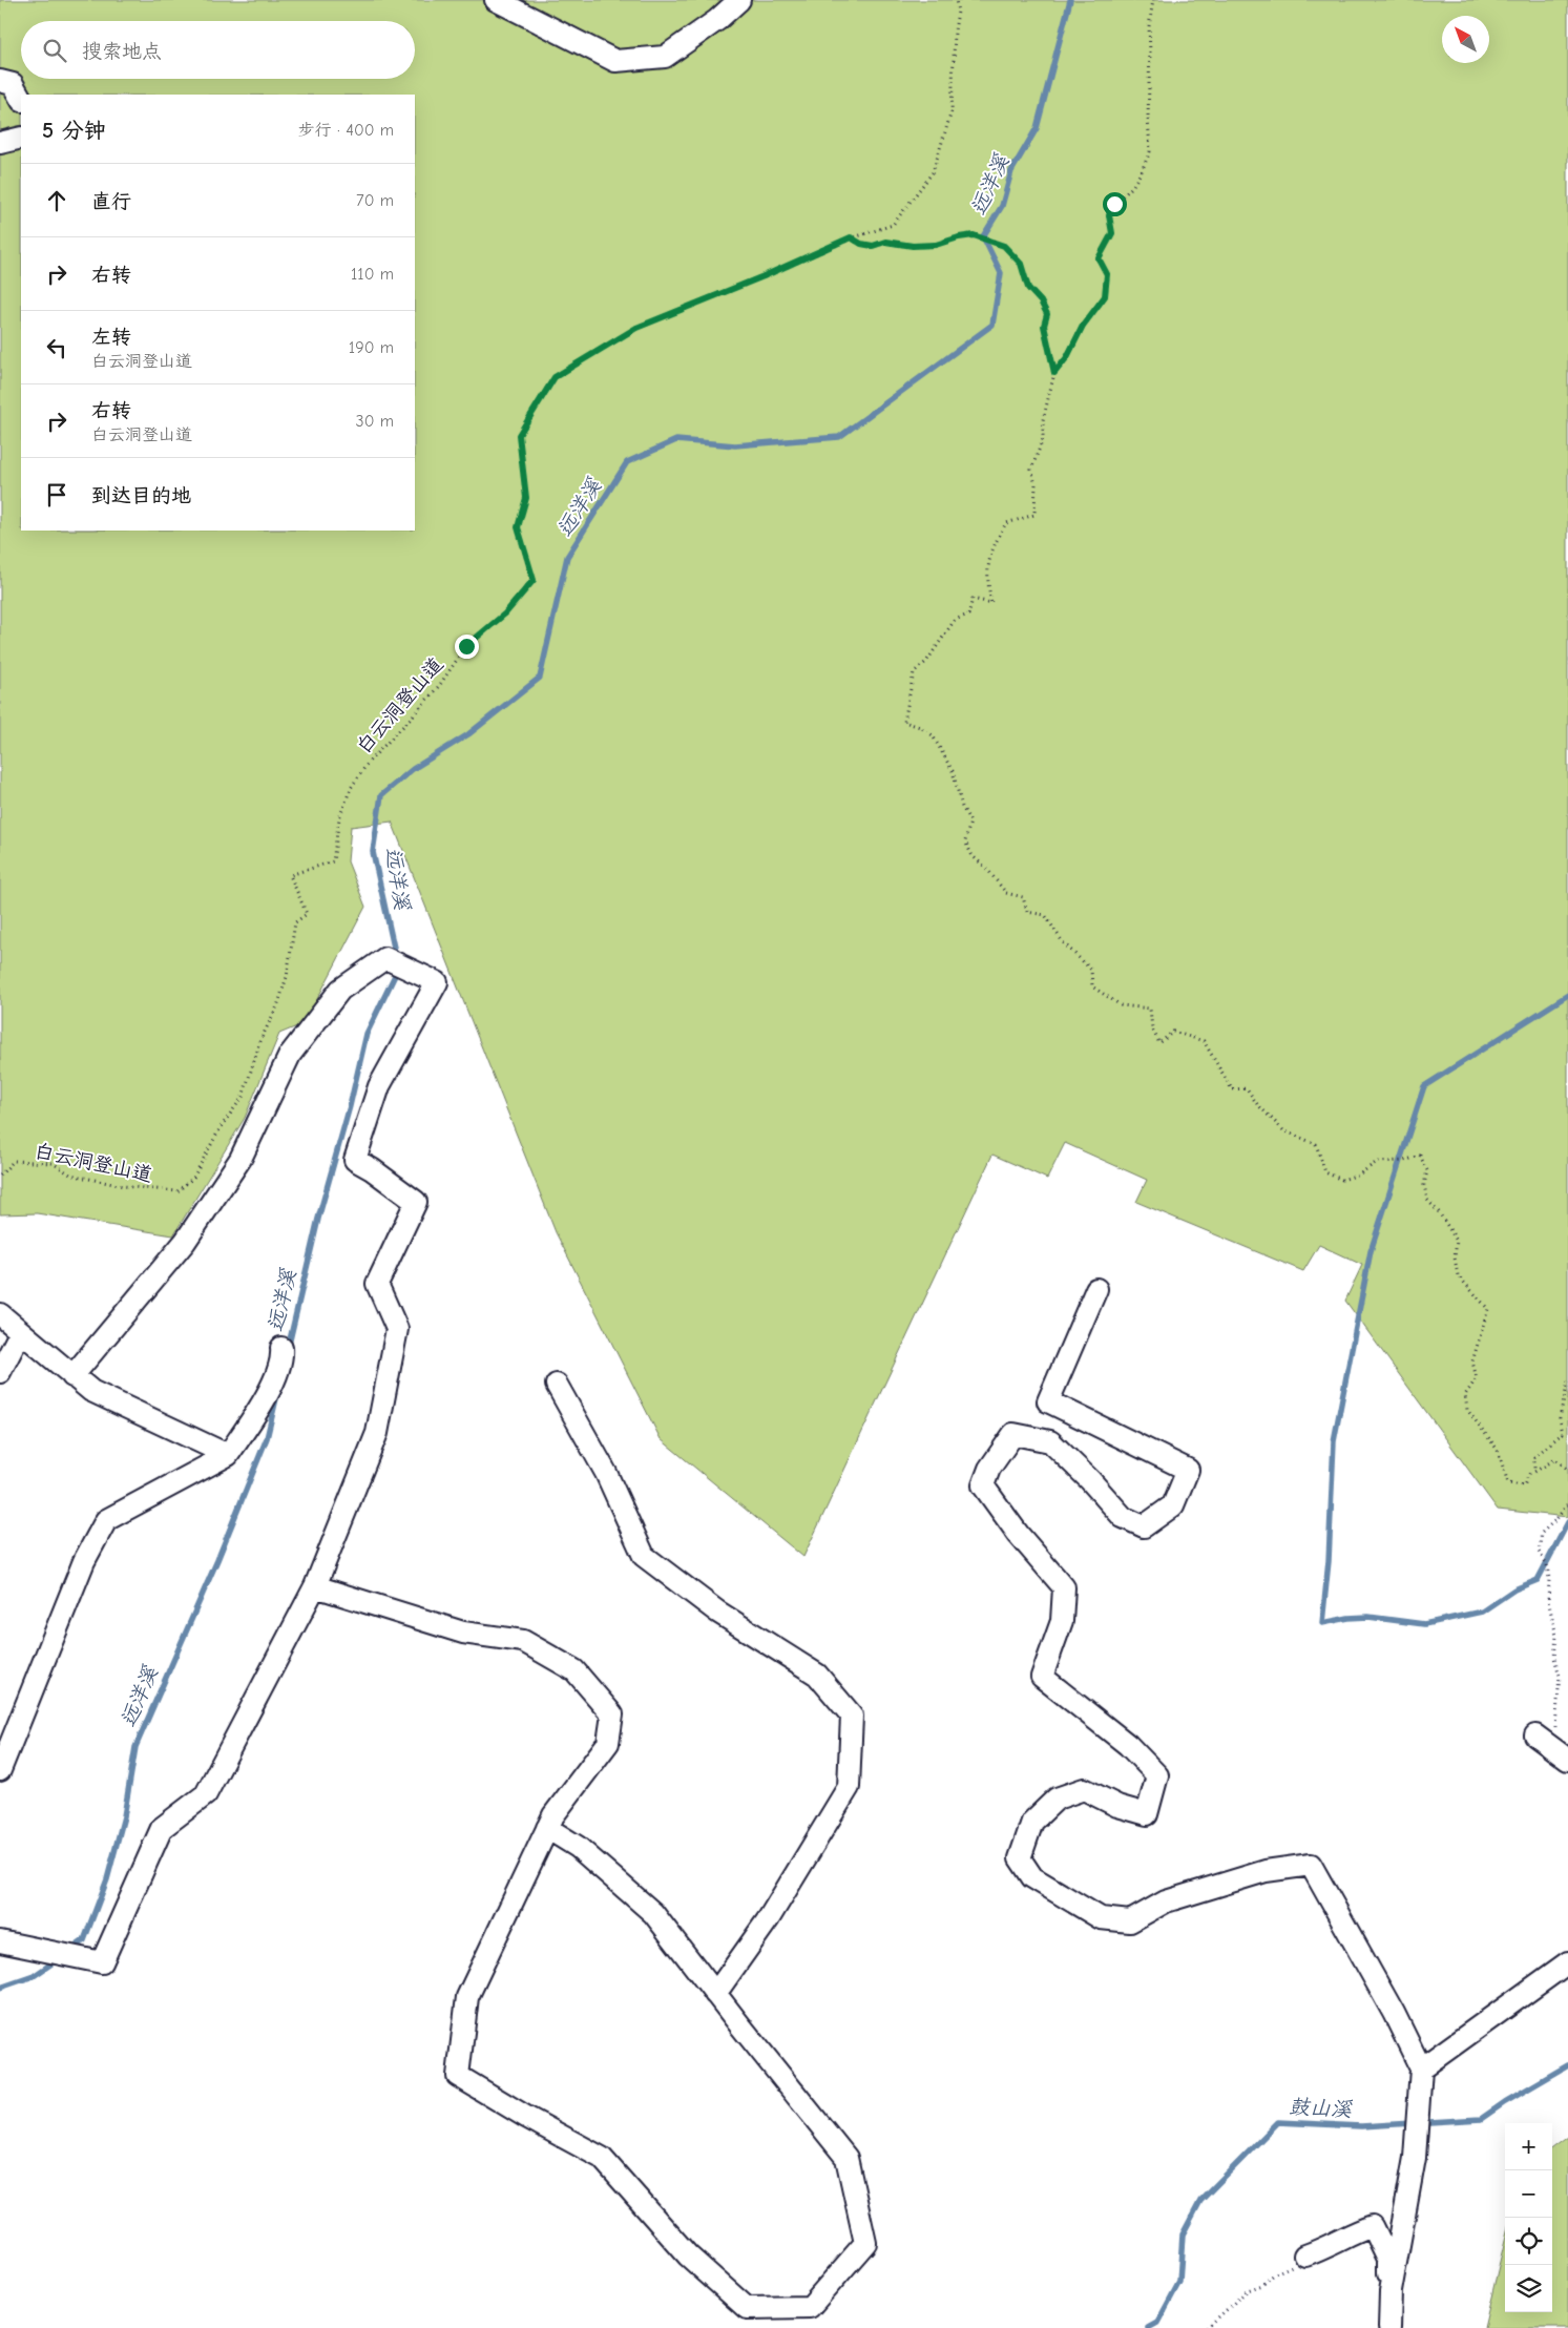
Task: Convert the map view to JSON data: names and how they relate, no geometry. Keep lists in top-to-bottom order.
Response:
{
  "streets": {
    "path": ["白云洞登山道"]
  },
  "water": ["远洋溪", "鼓山溪"],
  "north": "top left",
  "page": {
    "search": "搜索地点",
    "heading": ["5 分钟", "步行 · 400 m"],
    "list": [
      ["直行", "70 m"],
      ["右转", "110 m"],
      ["左转", "白云洞登山道", "190 m"],
      ["右转", "白云洞登山道", "30 m"],
      "到达目的地"
    ],
    "map_buttons": ["+", "−"]
  }
}
